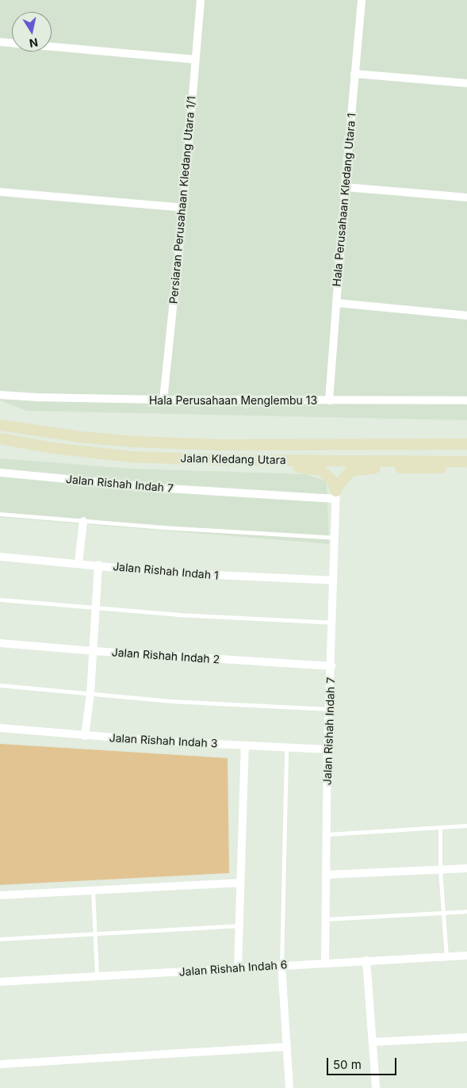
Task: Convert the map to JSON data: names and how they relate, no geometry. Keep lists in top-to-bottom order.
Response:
{
  "streets": {
    "main road": ["Jalan Kledang Utara"],
    "street": [
      "Persiaran Perusahaan Kledang Utara 1/1",
      "Hala Perusahaan Kledang Utara 1",
      "Hala Perusahaan Menglembu 13",
      "Jalan Rishah Indah 7",
      "Jalan Rishah Indah 1",
      "Jalan Rishah Indah 2",
      "Jalan Rishah Indah 3",
      "Jalan Rishah Indah 6"
    ]
  },
  "crossings": [
    ["Persiaran Perusahaan Kledang Utara 1/1", "Hala Perusahaan Menglembu 13"],
    ["Hala Perusahaan Kledang Utara 1", "Hala Perusahaan Menglembu 13"],
    ["Jalan Rishah Indah 7", "Jalan Rishah Indah 1"],
    ["Jalan Rishah Indah 7", "Jalan Rishah Indah 2"],
    ["Jalan Rishah Indah 7", "Jalan Rishah Indah 3"],
    ["Jalan Rishah Indah 7", "Jalan Rishah Indah 6"]
  ],
  "scale_bar": "50 m",
  "north": "bottom"
}
